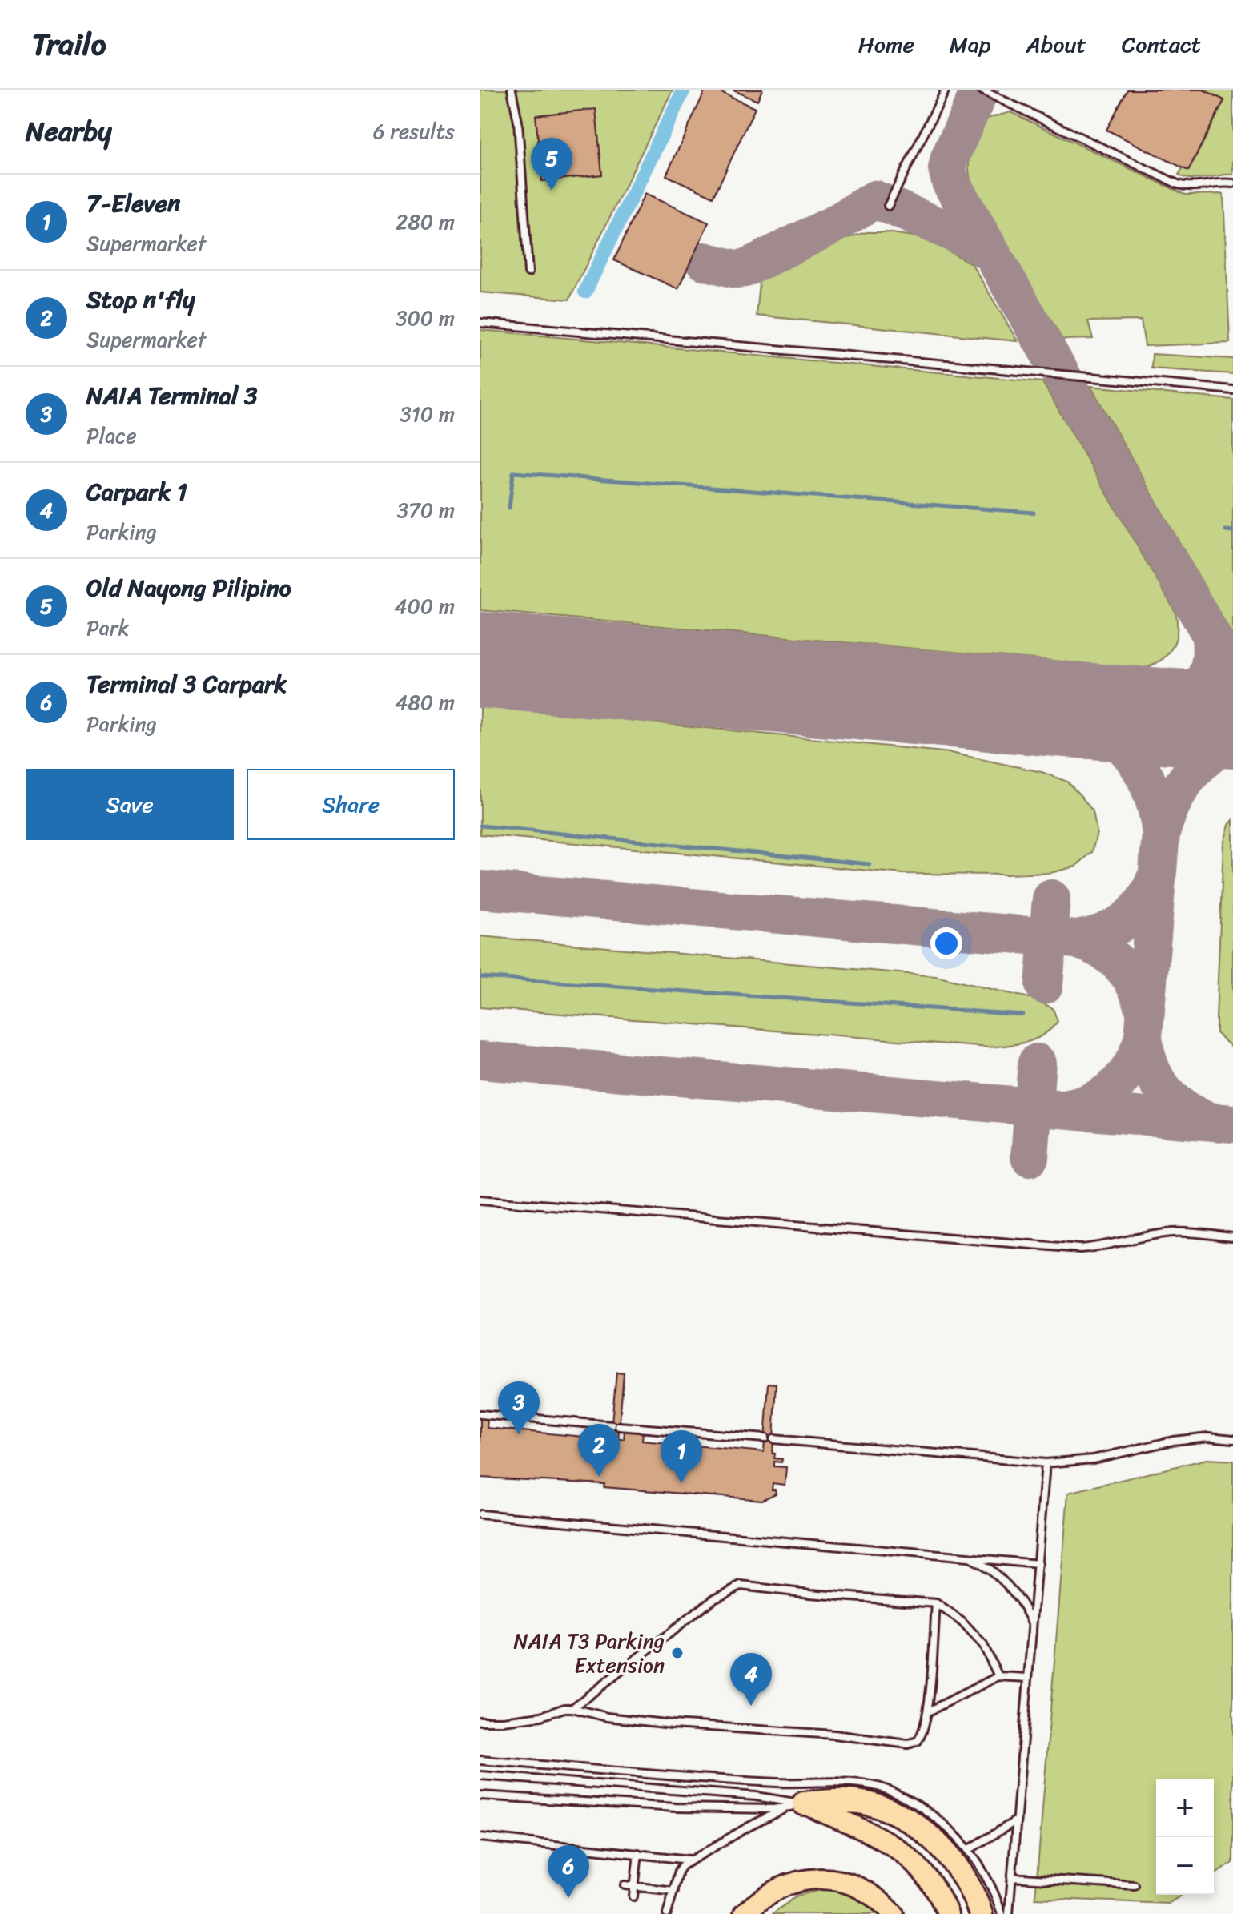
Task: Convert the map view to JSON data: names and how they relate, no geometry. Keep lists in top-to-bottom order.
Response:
{
  "places": ["NAIA T3 Parking Extension"],
  "page": {
    "header": "Trailo",
    "nav": [
      "Home",
      "Map",
      "About",
      "Contact"
    ],
    "heading": ["Nearby", "6 results"],
    "pins": [
      "5",
      "3",
      "2",
      "1",
      "4",
      "6"
    ],
    "list": [
      {
        "mark": "1",
        "name": "7-Eleven",
        "note": "Supermarket",
        "value": "280 m"
      },
      {
        "mark": "2",
        "name": "Stop n'fly",
        "note": "Supermarket",
        "value": "300 m"
      },
      {
        "mark": "3",
        "name": "NAIA Terminal 3",
        "note": "Place",
        "value": "310 m"
      },
      {
        "mark": "4",
        "name": "Carpark 1",
        "note": "Parking",
        "value": "370 m"
      },
      {
        "mark": "5",
        "name": "Old Nayong Pilipino",
        "note": "Park",
        "value": "400 m"
      },
      {
        "mark": "6",
        "name": "Terminal 3 Carpark",
        "note": "Parking",
        "value": "480 m"
      }
    ],
    "buttons": ["Save", "Share"],
    "map_buttons": ["+", "−"]
  }
}
